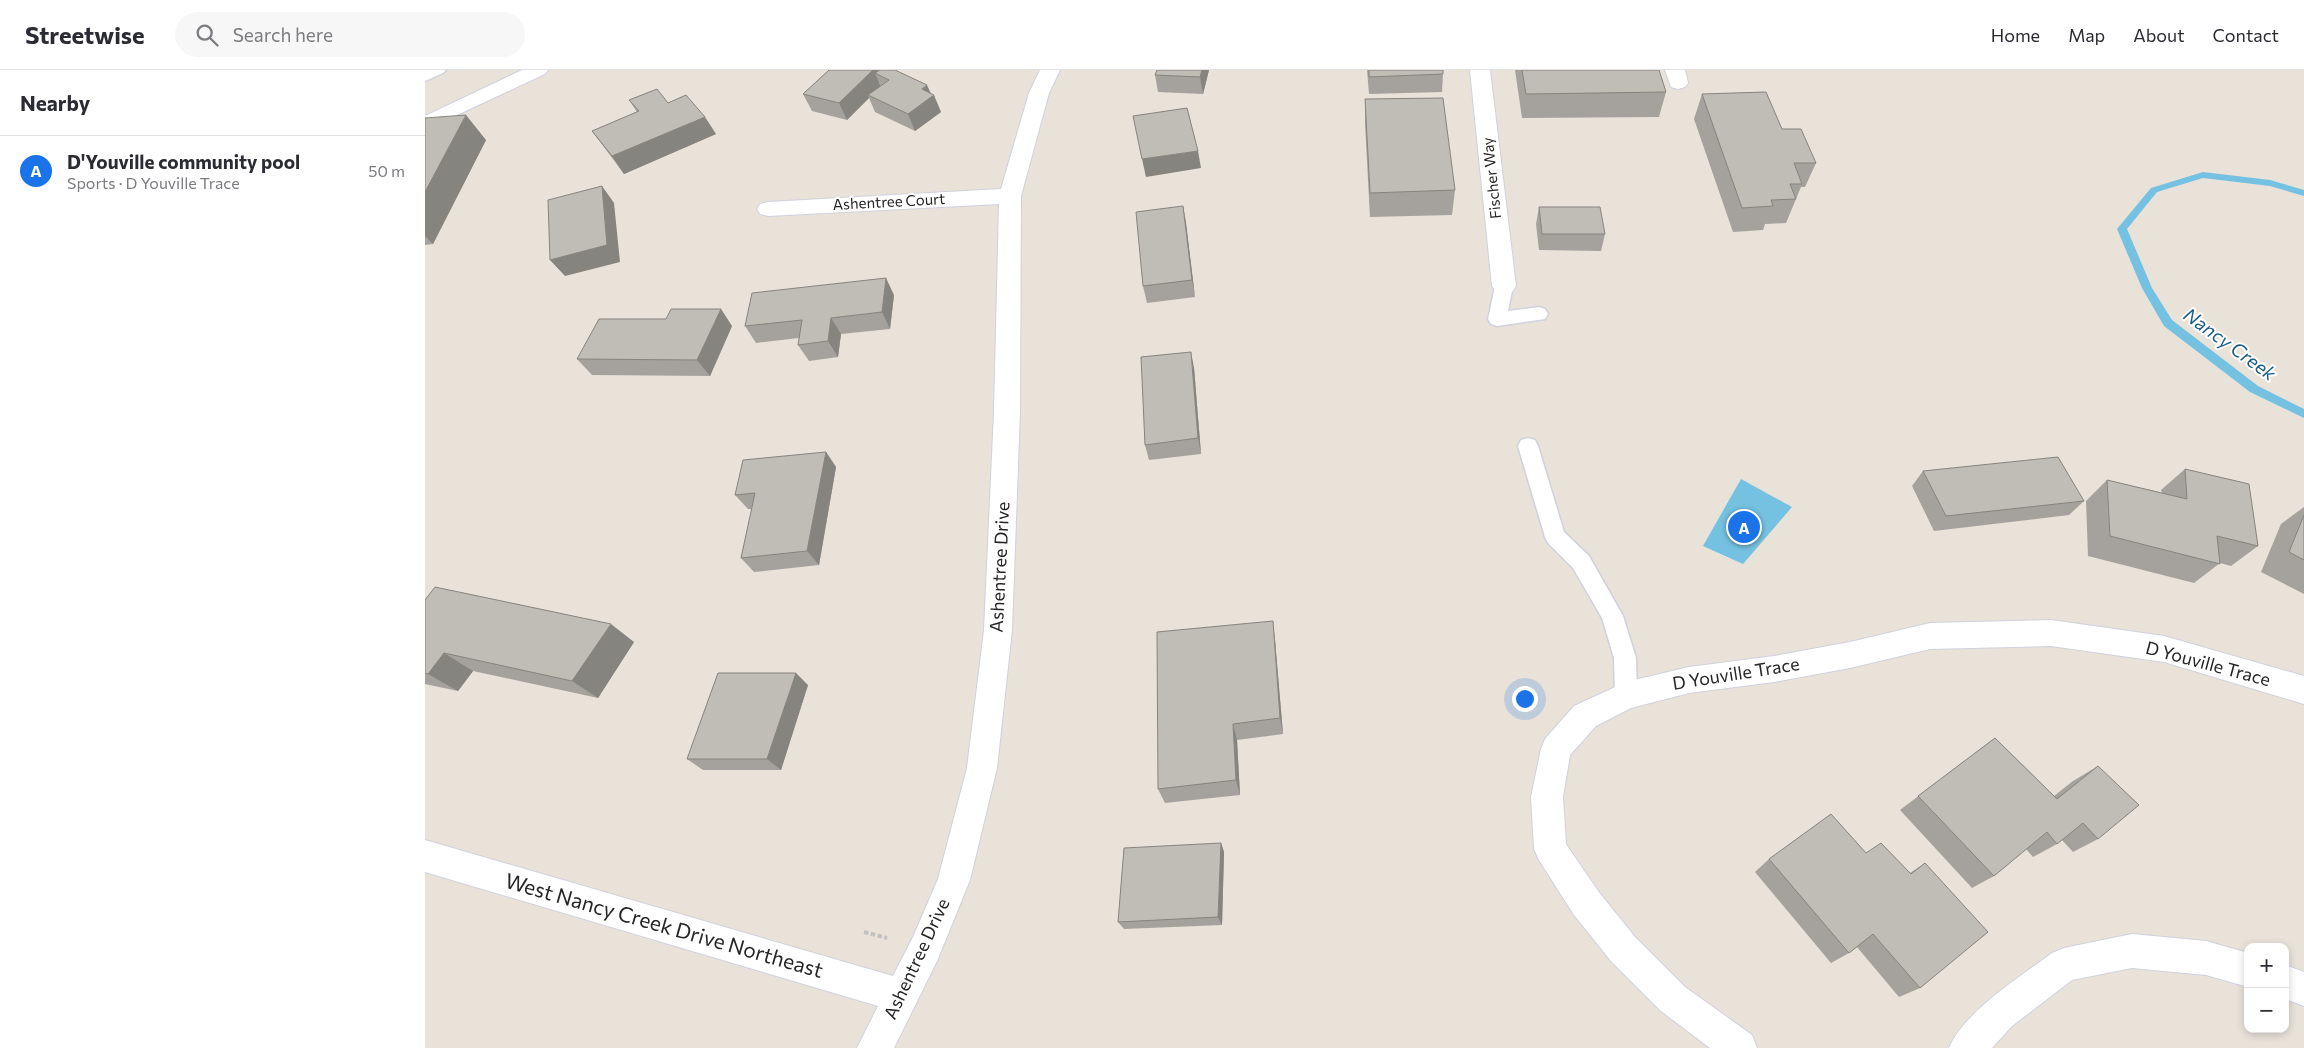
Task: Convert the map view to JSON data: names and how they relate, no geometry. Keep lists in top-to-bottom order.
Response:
{
  "streets": {
    "street": [
      "Fischer Way",
      "Ashentree Court",
      "Ashentree Drive",
      "D Youville Trace",
      "West Nancy Creek Drive Northeast"
    ]
  },
  "crossings": [
    ["Ashentree Court", "Ashentree Drive"],
    ["Ashentree Drive", "West Nancy Creek Drive Northeast"]
  ],
  "water": ["Nancy Creek"],
  "page": {
    "header": "Streetwise",
    "search": "Search here",
    "nav": [
      "Home",
      "Map",
      "About",
      "Contact"
    ],
    "heading": "Nearby",
    "list": [
      {
        "mark": "A",
        "name": "D'Youville community pool",
        "note": "Sports · D Youville Trace",
        "value": "50 m"
      }
    ],
    "pins": "A",
    "map_buttons": ["+", "−"]
  }
}
